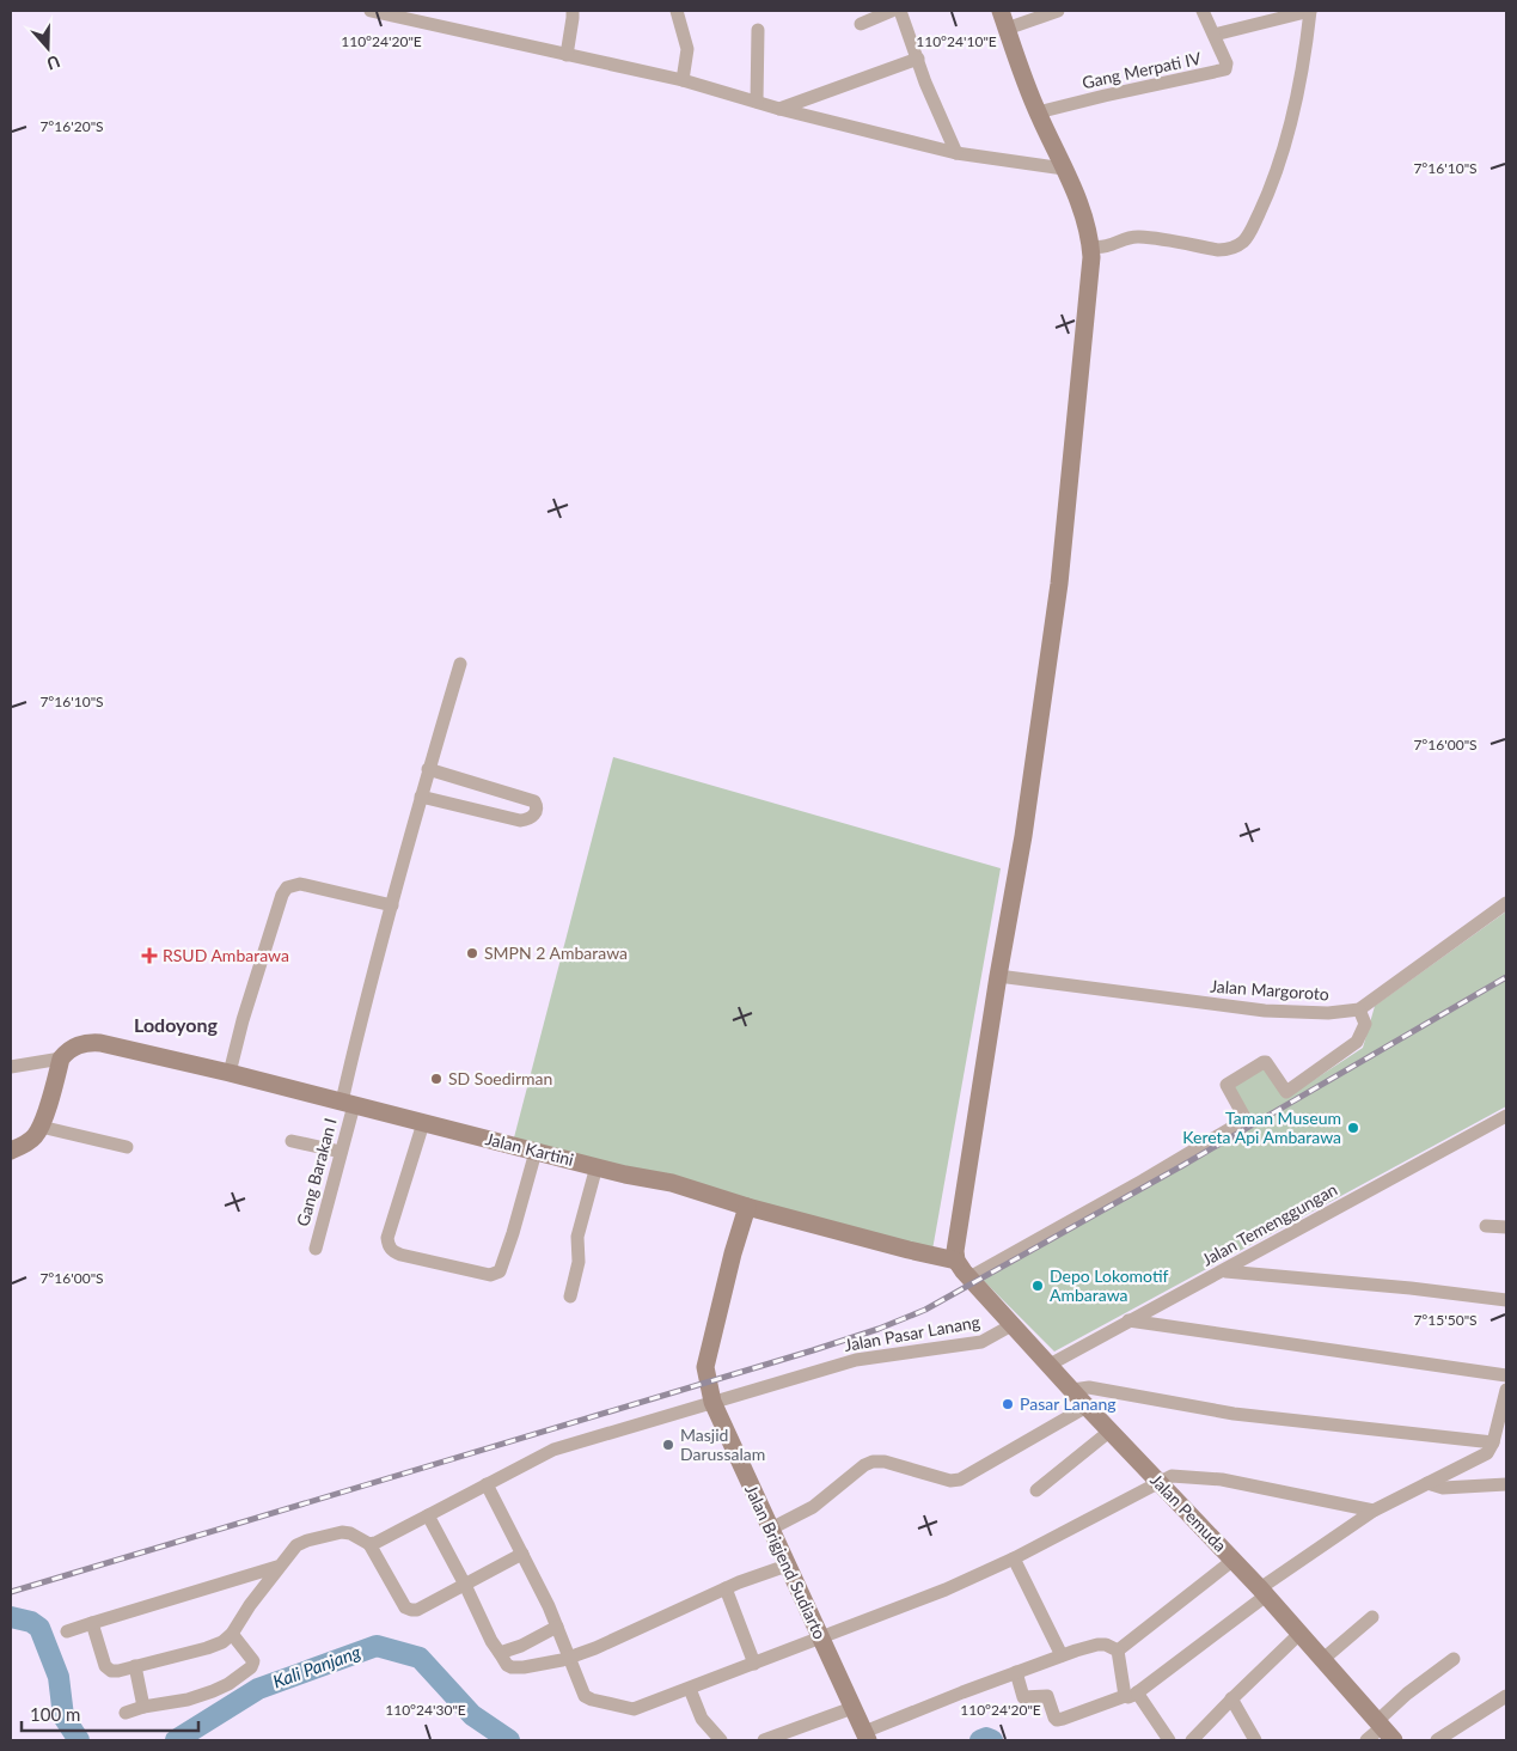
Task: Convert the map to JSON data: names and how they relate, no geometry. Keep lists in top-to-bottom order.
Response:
{
  "streets": {
    "main road": ["Jalan Kartini", "Jalan Pemuda", "Jalan Brigjend Sudiarto"],
    "street": [
      "Gang Merpati IV",
      "Jalan Margoroto",
      "Gang Barakan I",
      "Jalan Temenggungan",
      "Jalan Pasar Lanang"
    ]
  },
  "crossings": [
    ["Jalan Kartini", "Gang Barakan I"],
    ["Jalan Kartini", "Jalan Pemuda"],
    ["Jalan Kartini", "Jalan Brigjend Sudiarto"],
    ["Jalan Temenggungan", "Jalan Pemuda"],
    ["Jalan Pasar Lanang", "Jalan Pemuda"],
    ["Jalan Pasar Lanang", "Jalan Brigjend Sudiarto"]
  ],
  "districts": ["Lodoyong"],
  "water": ["Kali Panjang"],
  "places": {
    "other": [
      "SMPN 2 Ambarawa",
      "SD Soedirman",
      "Taman Museum Kereta Api Ambarawa",
      "Depo Lokomotif Ambarawa",
      "Pasar Lanang",
      "Masjid Darussalam"
    ],
    "health": ["RSUD Ambarawa"]
  },
  "scale_bar": "100 m",
  "north": "bottom",
  "coordinates": [
    "110°24'20\"E",
    "110°24'10\"E",
    "7°16'20\"S",
    "7°16'10\"S",
    "7°16'00\"S",
    "7°15'50\"S",
    "110°24'30\"E"
  ]
}
